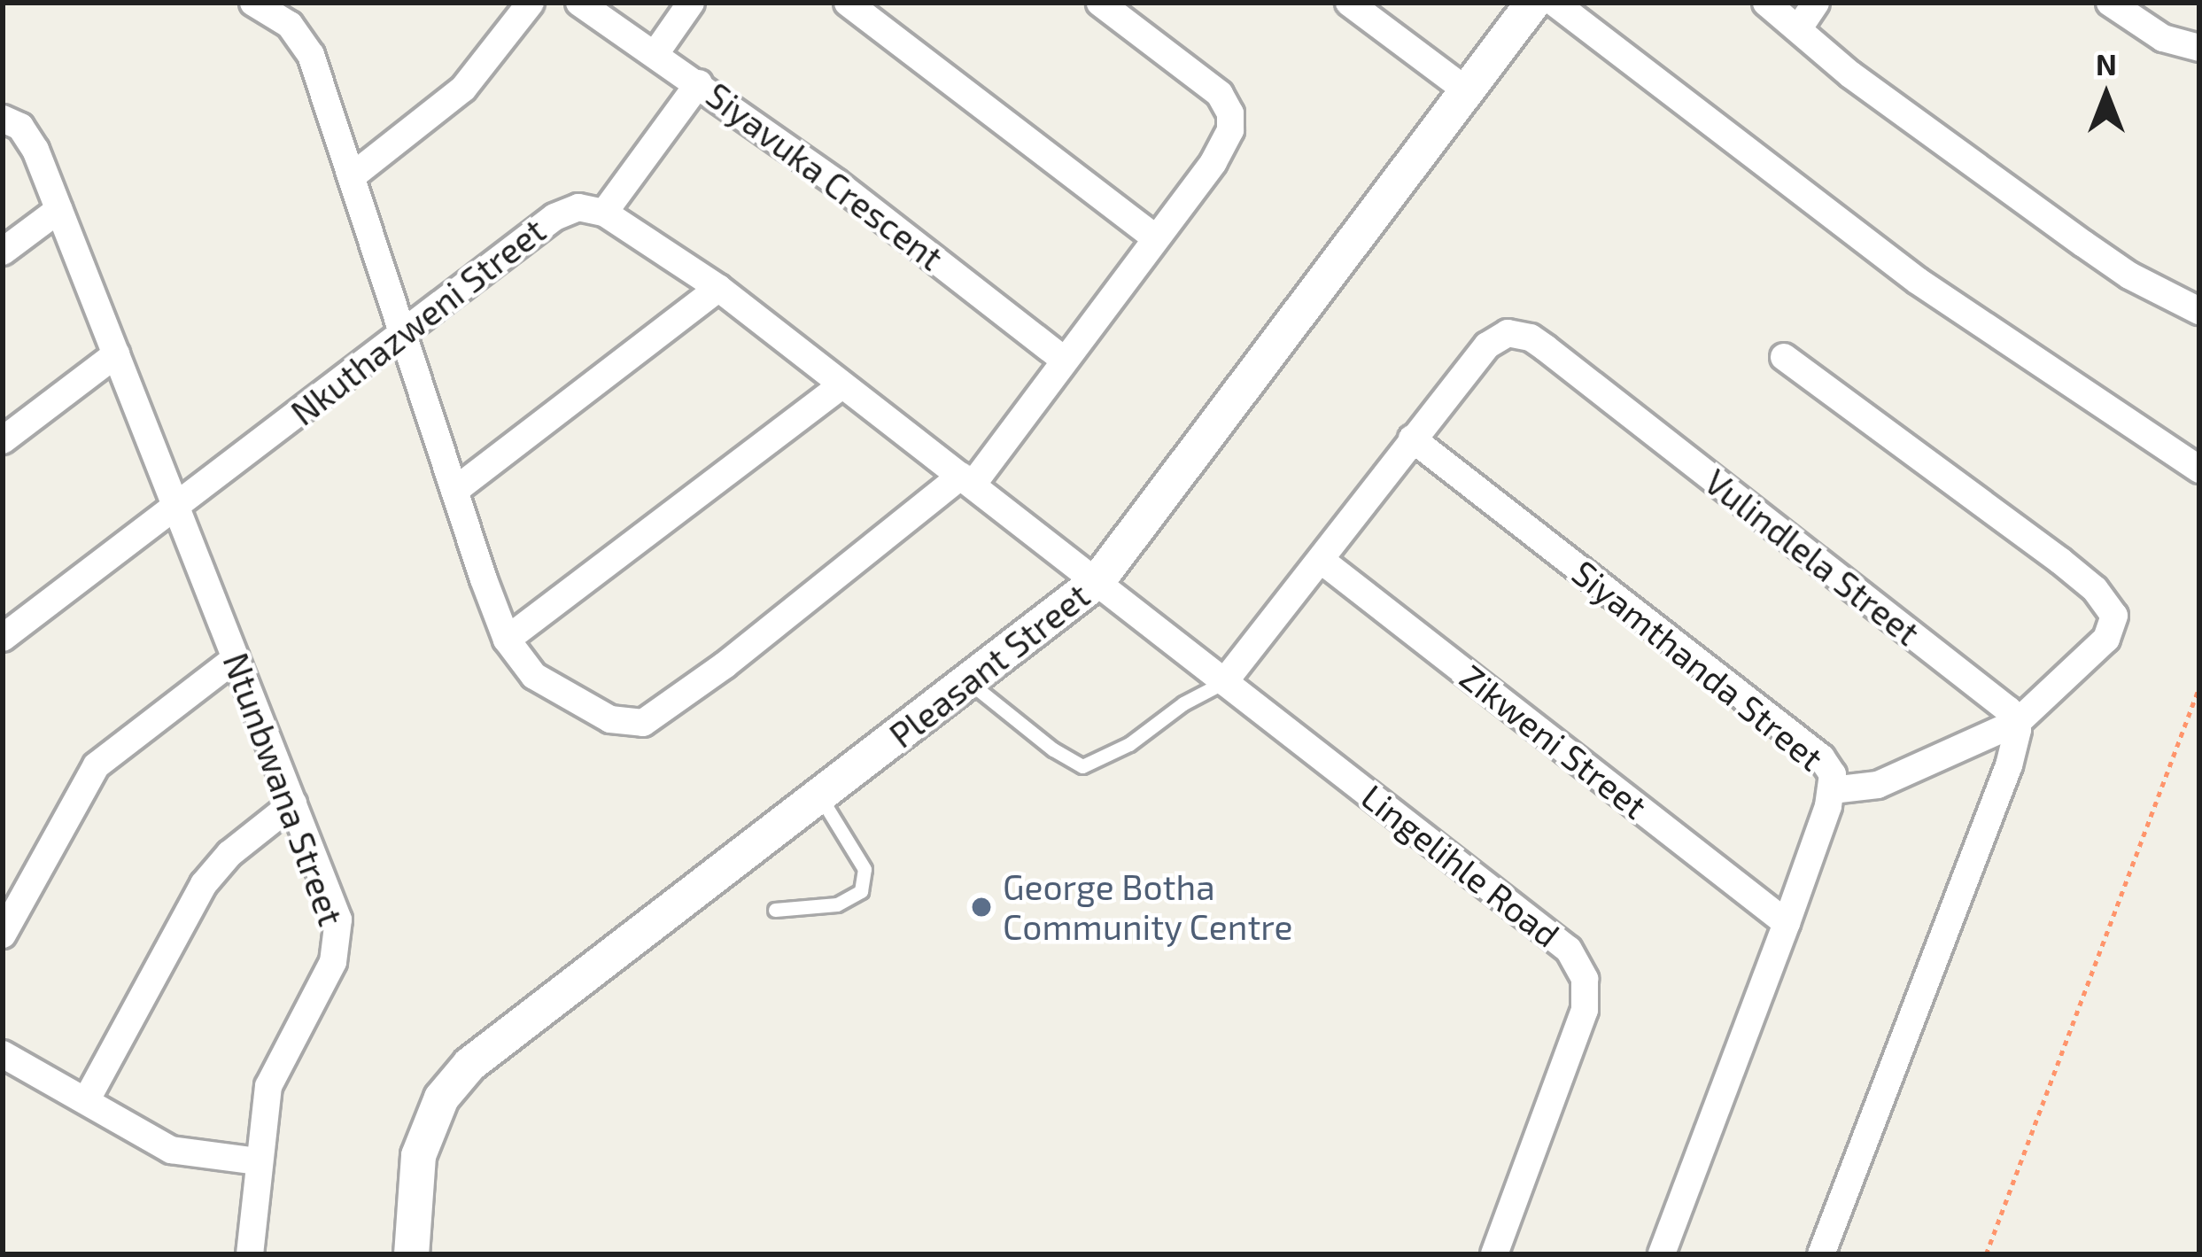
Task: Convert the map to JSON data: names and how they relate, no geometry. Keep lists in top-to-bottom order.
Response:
{
  "streets": {
    "street": [
      "Siyavuka Crescent",
      "Nkuthazweni Street",
      "Vulindlela Street",
      "Pleasant Street",
      "Siyamthanda Street",
      "Zikweni Street",
      "Ntunbwana Street",
      "Lingelihle Road"
    ]
  },
  "crossings": [
    ["Nkuthazweni Street", "Ntunbwana Street"],
    ["Vulindlela Street", "Siyamthanda Street"],
    ["Vulindlela Street", "Zikweni Street"],
    ["Vulindlela Street", "Lingelihle Road"],
    ["Pleasant Street", "Lingelihle Road"],
    ["Siyamthanda Street", "Zikweni Street"]
  ],
  "places": ["George Botha Community Centre"],
  "north": "top"
}
